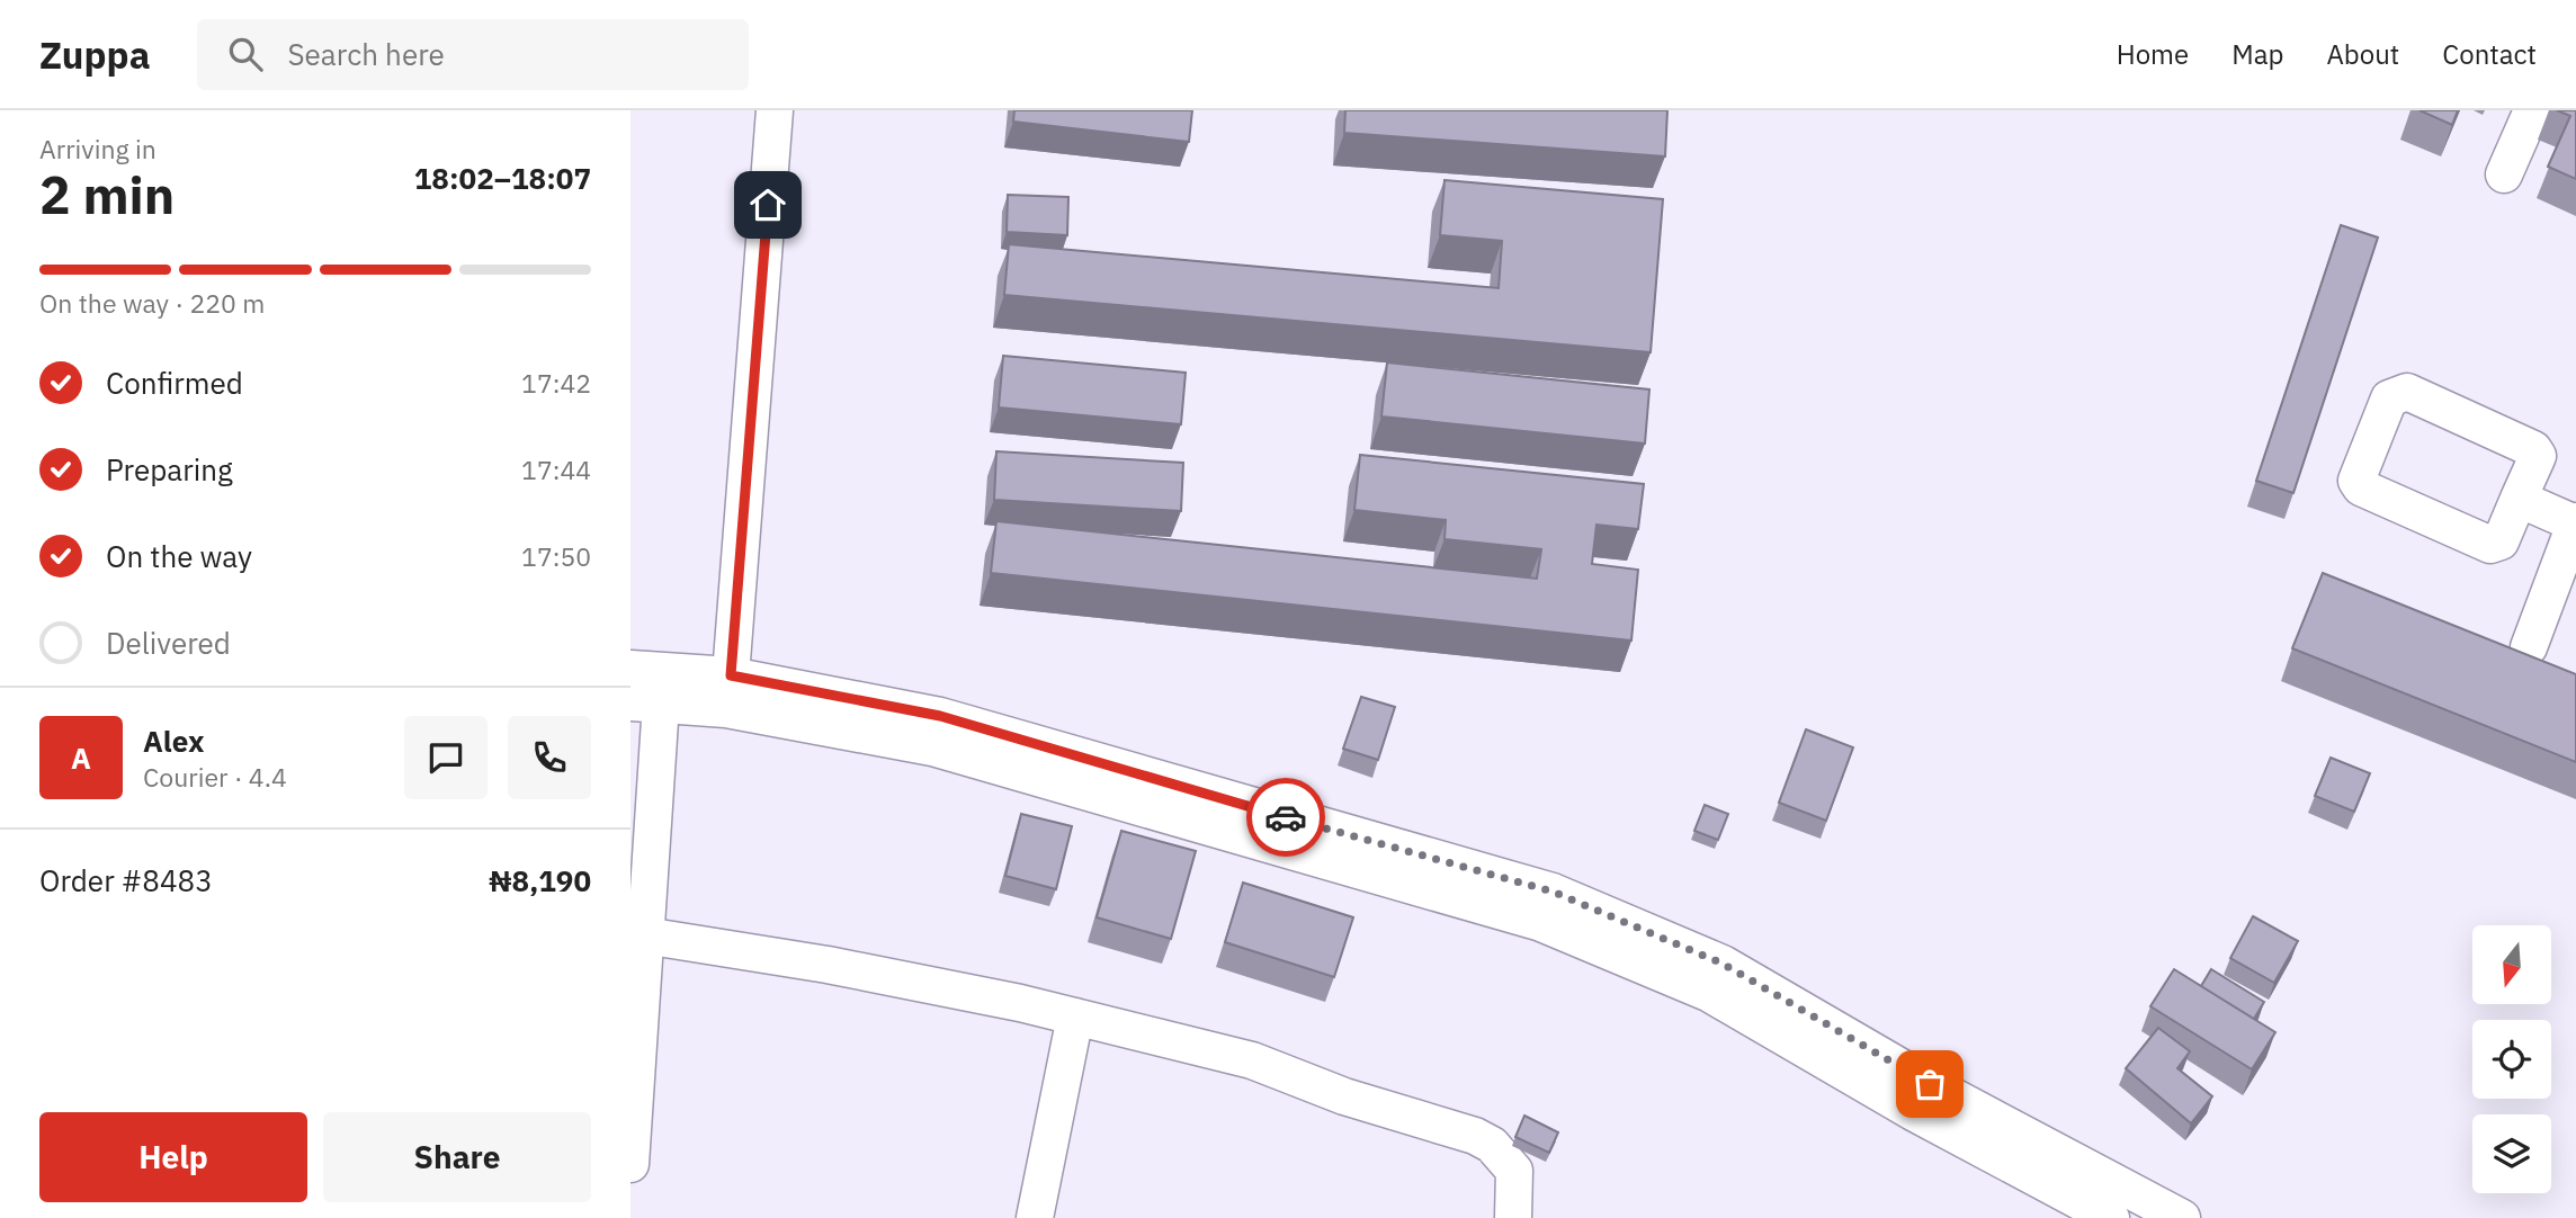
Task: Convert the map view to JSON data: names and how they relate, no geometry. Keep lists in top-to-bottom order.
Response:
{
  "north": "bottom",
  "page": {
    "header": "Zuppa",
    "search": "Search here",
    "nav": [
      "Home",
      "Map",
      "About",
      "Contact"
    ],
    "heading": ["2 min", "Arriving in", "18:02–18:07"],
    "panel": [
      "Alex",
      "Courier · 4.4",
      "Order #8483",
      "₦8,190"
    ],
    "bar": "On the way · 220 m",
    "list": [
      ["Confirmed", "17:42"],
      ["Preparing", "17:44"],
      ["On the way", "17:50"],
      "Delivered"
    ],
    "round": "A",
    "buttons": ["Help", "Share"]
  }
}
